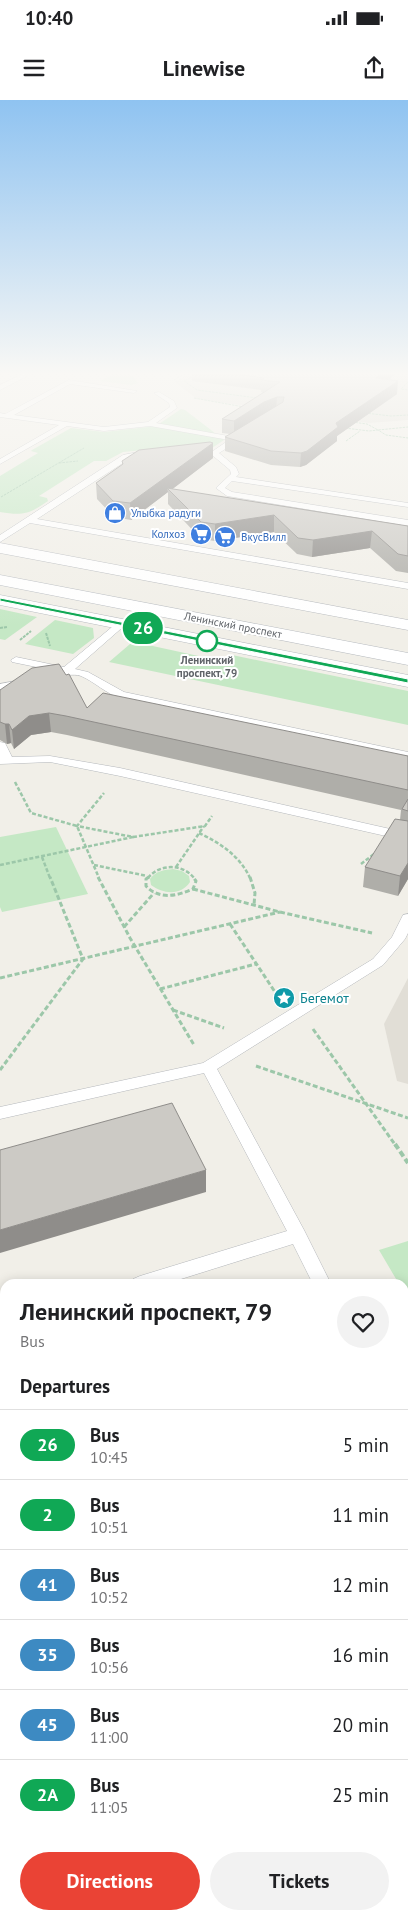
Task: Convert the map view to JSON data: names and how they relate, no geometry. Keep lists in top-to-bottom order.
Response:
{
  "streets": {
    "main road": ["Ленинский проспект"]
  },
  "places": {
    "shop": ["Улыбка радуги"],
    "supermarket": ["Колхоз", "ВкусВилл"],
    "other": ["Ленинский проспект, 79"],
    "place": ["Бегемот"]
  },
  "lines": ["bus line 26"],
  "page": {
    "status": "10:40",
    "header": "Linewise",
    "on_map": "26",
    "heading": [
      ["Ленинский проспект, 79", "Bus"],
      "Departures"
    ],
    "list": [
      {
        "mark": "26",
        "name": "Bus",
        "note": "10:45",
        "value": "5 min"
      },
      {
        "mark": "2",
        "name": "Bus",
        "note": "10:51",
        "value": "11 min"
      },
      {
        "mark": "41",
        "name": "Bus",
        "note": "10:52",
        "value": "12 min"
      },
      {
        "mark": "35",
        "name": "Bus",
        "note": "10:56",
        "value": "16 min"
      },
      {
        "mark": "45",
        "name": "Bus",
        "note": "11:00",
        "value": "20 min"
      },
      {
        "mark": "2А",
        "name": "Bus",
        "note": "11:05",
        "value": "25 min"
      }
    ],
    "buttons": ["Directions", "Tickets"]
  }
}
